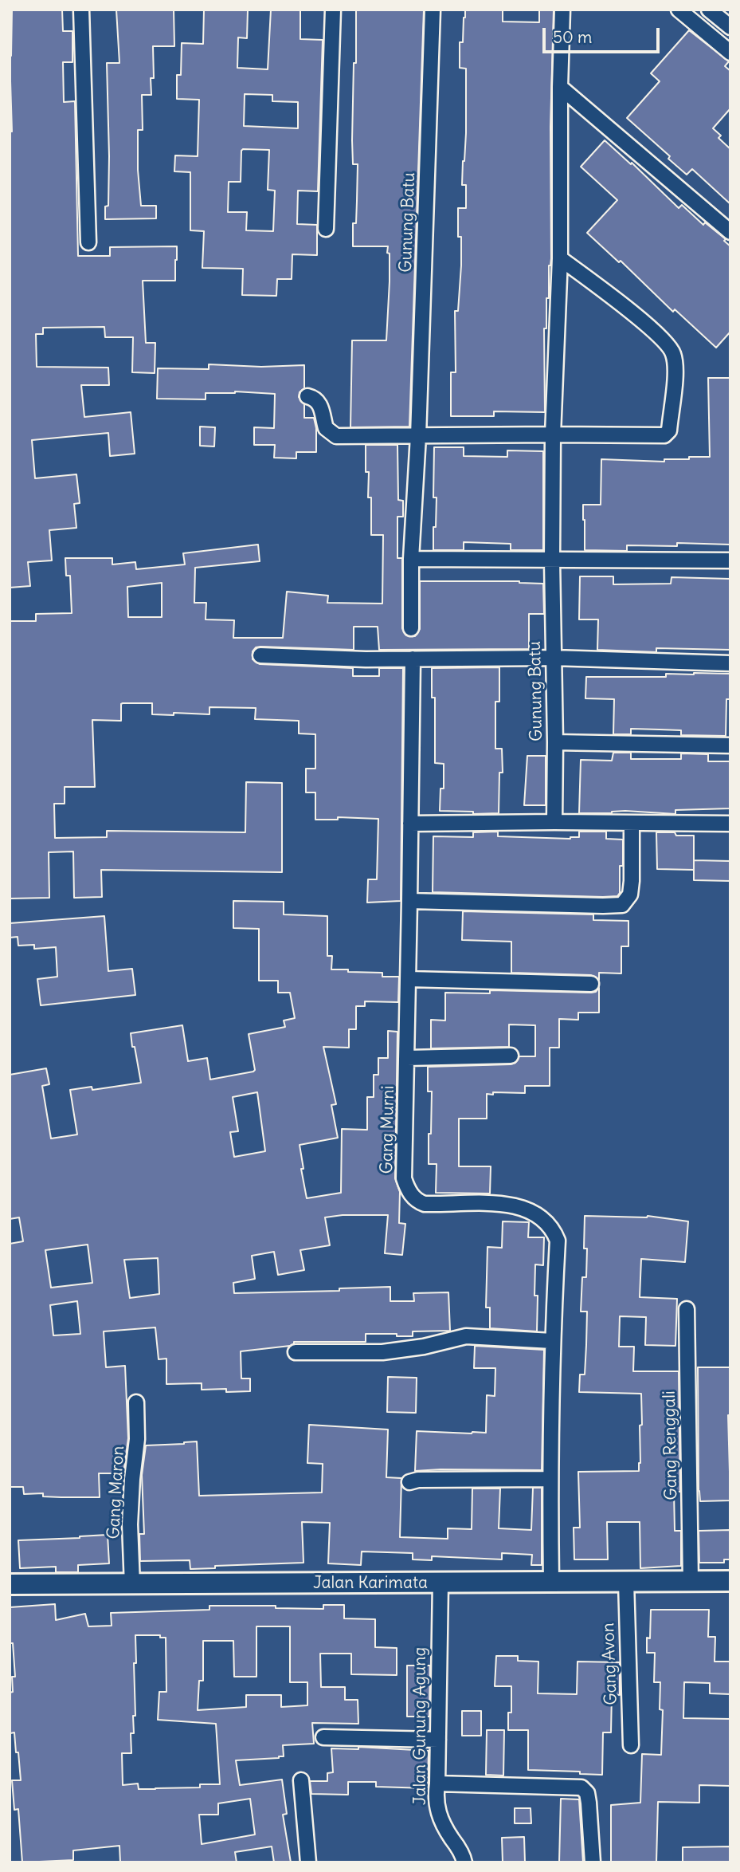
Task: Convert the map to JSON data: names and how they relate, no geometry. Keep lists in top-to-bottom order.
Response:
{
  "streets": {
    "main road": ["Jalan Karimata"],
    "street": [
      "Gunung Batu",
      "Gang Murni",
      "Gang Renggali",
      "Gang Maron",
      "Gang Avon",
      "Jalan Gunung Agung"
    ]
  },
  "crossings": [
    ["Gang Murni", "Jalan Karimata"],
    ["Gang Renggali", "Jalan Karimata"],
    ["Gang Maron", "Jalan Karimata"],
    ["Jalan Karimata", "Gang Avon"],
    ["Jalan Karimata", "Jalan Gunung Agung"]
  ],
  "scale_bar": "50 m"
}
